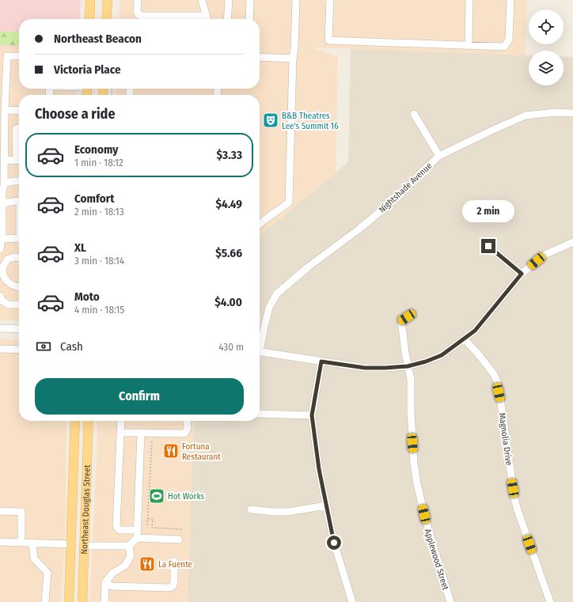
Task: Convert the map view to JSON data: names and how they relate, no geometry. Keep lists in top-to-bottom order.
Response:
{
  "streets": {
    "main road": ["Northeast Douglas Street"],
    "street": ["Nightshade Avenue", "Magnolia Drive", "Applewood Street"]
  },
  "places": {
    "theatre": ["B&B Theatres Lee's Summit 16"],
    "restaurant": ["Fortuna Restaurant", "La Fuente"],
    "sports": ["Hot Works"]
  },
  "page": {
    "banner": ["Northeast Beacon", "Victoria Place"],
    "heading": "Choose a ride",
    "list": [
      {
        "name": "Economy",
        "note": "1 min · 18:12",
        "value": "$3.33"
      },
      {
        "name": "Comfort",
        "note": "2 min · 18:13",
        "value": "$4.49"
      },
      {
        "name": "XL",
        "note": "3 min · 18:14",
        "value": "$5.66"
      },
      {
        "name": "Moto",
        "note": "4 min · 18:15",
        "value": "$4.00"
      }
    ],
    "bubble": "2 min",
    "pay": ["Cash", "430 m"],
    "buttons": "Confirm"
  }
}
